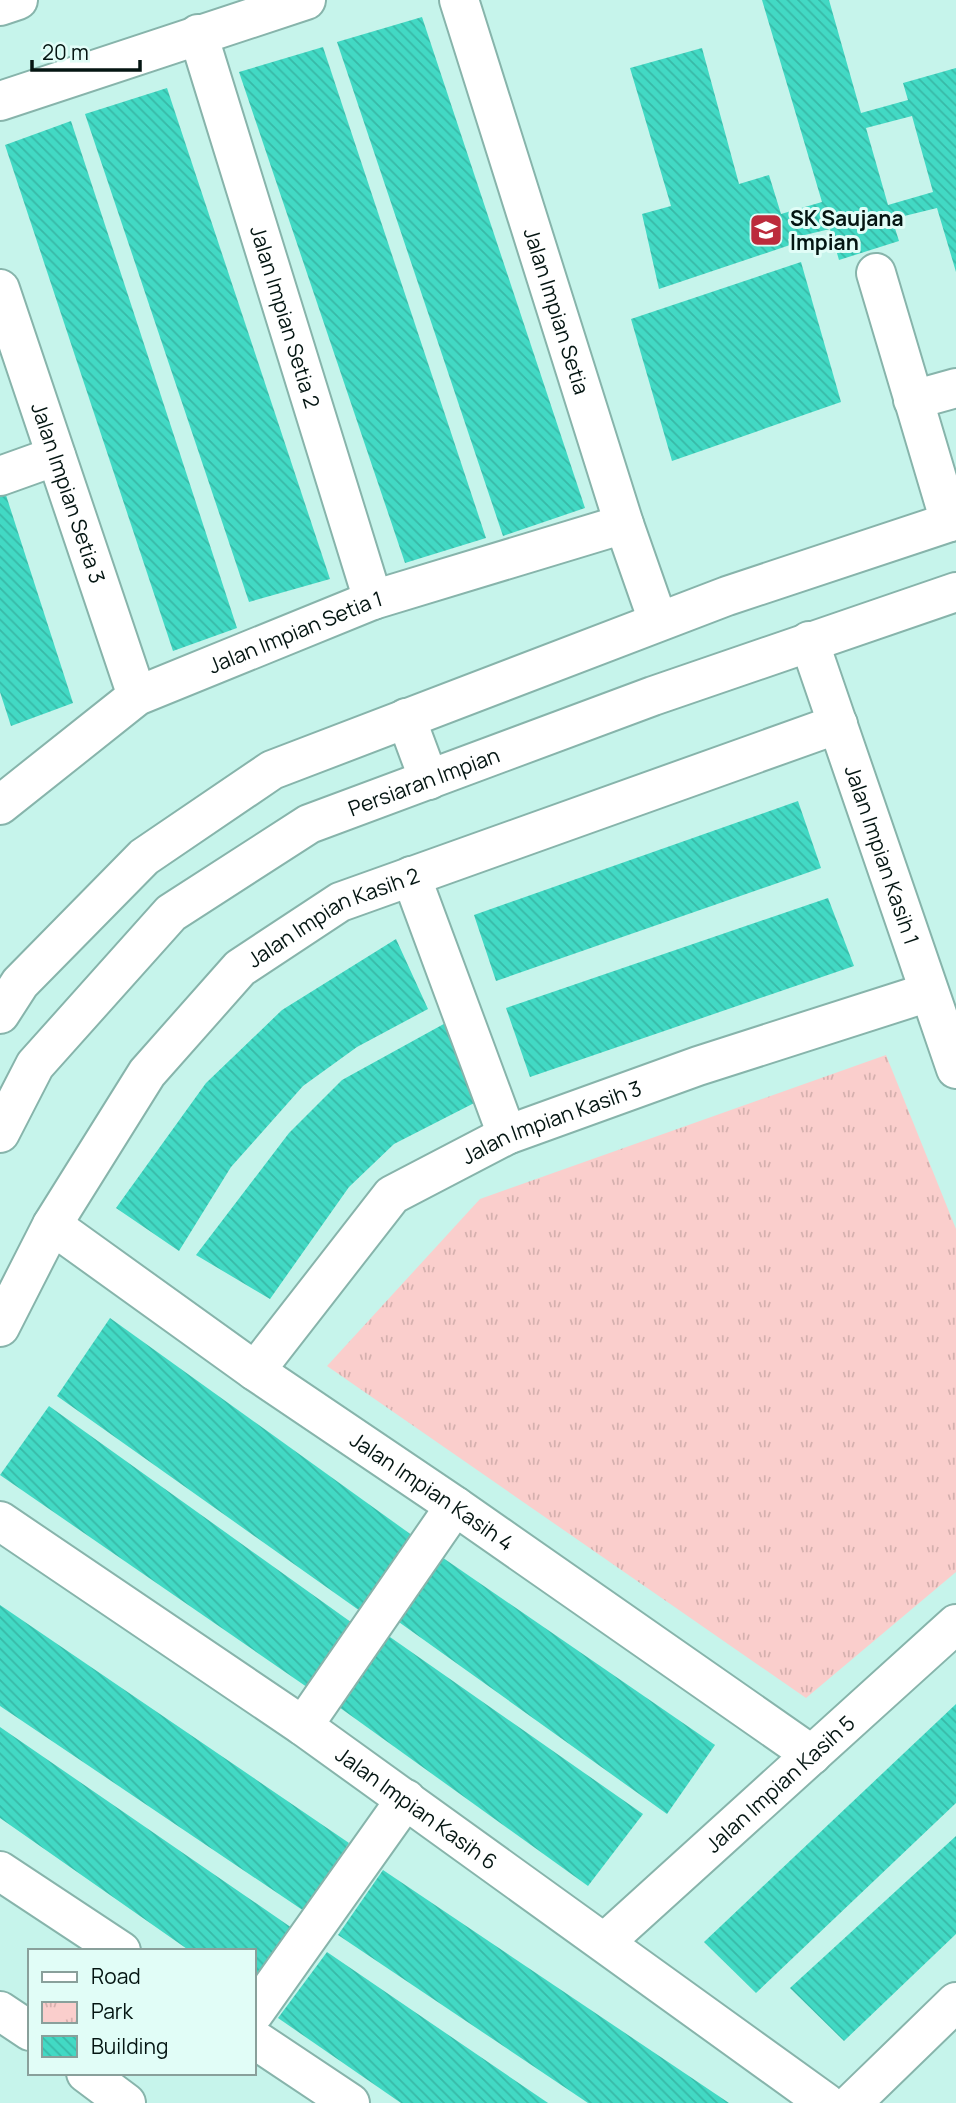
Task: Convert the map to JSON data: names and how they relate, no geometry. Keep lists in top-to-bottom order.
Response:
{
  "streets": {
    "main road": [
      "Jalan Impian Setia",
      "Jalan Impian Setia 2",
      "Jalan Impian Setia 3",
      "Jalan Impian Setia 1",
      "Persiaran Impian",
      "Jalan Impian Kasih 1",
      "Jalan Impian Kasih 2",
      "Jalan Impian Kasih 3",
      "Jalan Impian Kasih 4",
      "Jalan Impian Kasih 5",
      "Jalan Impian Kasih 6"
    ]
  },
  "crossings": [
    ["Jalan Impian Setia", "Jalan Impian Setia 1"],
    ["Jalan Impian Setia 2", "Jalan Impian Setia 1"],
    ["Jalan Impian Setia 3", "Jalan Impian Setia 1"],
    ["Persiaran Impian", "Jalan Impian Kasih 1"],
    ["Jalan Impian Kasih 1", "Jalan Impian Kasih 2"],
    ["Jalan Impian Kasih 1", "Jalan Impian Kasih 3"],
    ["Jalan Impian Kasih 2", "Jalan Impian Kasih 4"],
    ["Jalan Impian Kasih 3", "Jalan Impian Kasih 4"],
    ["Jalan Impian Kasih 4", "Jalan Impian Kasih 5"],
    ["Jalan Impian Kasih 5", "Jalan Impian Kasih 6"]
  ],
  "places": {
    "school or university": ["SK Saujana Impian"]
  },
  "legend": ["Road", "Park", "Building"],
  "scale_bar": "20 m"
}
